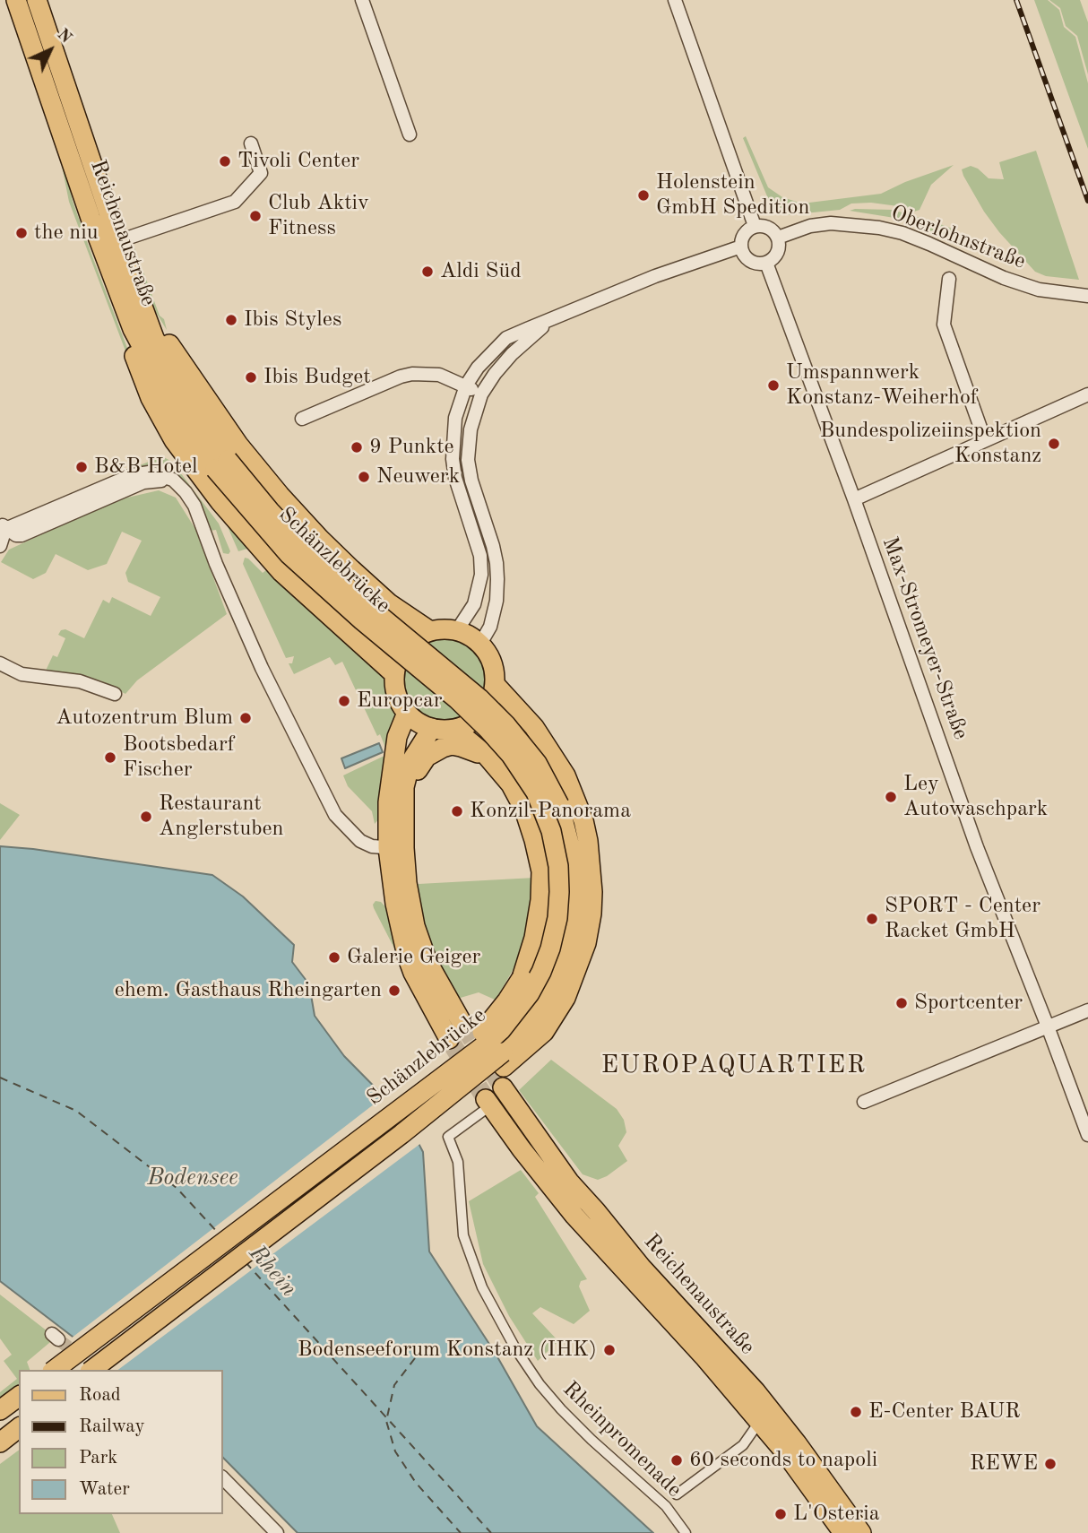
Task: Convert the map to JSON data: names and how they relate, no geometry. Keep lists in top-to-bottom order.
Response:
{
  "streets": {
    "main road": ["Reichenaustraße", "Schänzlebrücke"],
    "street": ["Oberlohnstraße", "Max-Stromeyer-Straße", "Rheinpromenade"]
  },
  "crossings": [
    ["Reichenaustraße", "Schänzlebrücke"],
    ["Reichenaustraße", "Rheinpromenade"],
    ["Oberlohnstraße", "Max-Stromeyer-Straße"]
  ],
  "districts": ["EUROPAQUARTIER"],
  "water": ["Bodensee", "Rhein"],
  "places": [
    "Tivoli Center",
    "Holenstein GmbH Spedition",
    "Club Aktiv Fitness",
    "the niu",
    "Aldi Süd",
    "Ibis Styles",
    "Ibis Budget",
    "Umspannwerk Konstanz-Weiherhof",
    "Bundespolizeiinspektion Konstanz",
    "9 Punkte",
    "B&B Hotel",
    "Neuwerk",
    "Europcar",
    "Autozentrum Blum",
    "Bootsbedarf Fischer",
    "Ley Autowaschpark",
    "Konzil-Panorama",
    "Restaurant Anglerstuben",
    "SPORT - Center Racket GmbH",
    "Galerie Geiger",
    "ehem. Gasthaus Rheingarten",
    "Sportcenter",
    "Bodenseeforum Konstanz (IHK)",
    "E-Center BAUR",
    "60 seconds to napoli",
    "REWE",
    "L'Osteria"
  ],
  "legend": [
    "Road",
    "Railway",
    "Park",
    "Water"
  ],
  "north": "top right"
}
